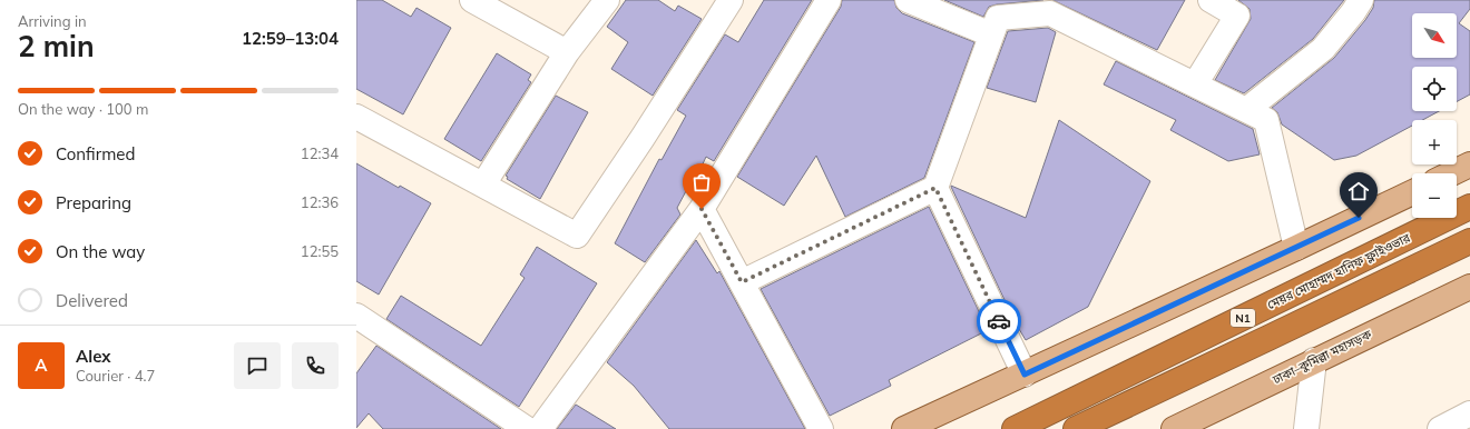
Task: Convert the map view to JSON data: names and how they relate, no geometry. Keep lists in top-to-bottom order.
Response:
{
  "streets": {
    "highway": ["মেয়র মোহাম্মদ হানিফ ফ্লাইওভার", "N1"],
    "main road": ["ঢাকা–কুমিল্লা মহাসড়ক"]
  },
  "north": "bottom right",
  "page": {
    "heading": ["2 min", "Arriving in", "12:59–13:04"],
    "panel": ["Alex", "Courier · 4.7"],
    "map_buttons": ["+", "−"],
    "bar": "On the way · 100 m",
    "list": [
      ["Confirmed", "12:34"],
      ["Preparing", "12:36"],
      ["On the way", "12:55"],
      "Delivered"
    ],
    "round": "A"
  }
}
